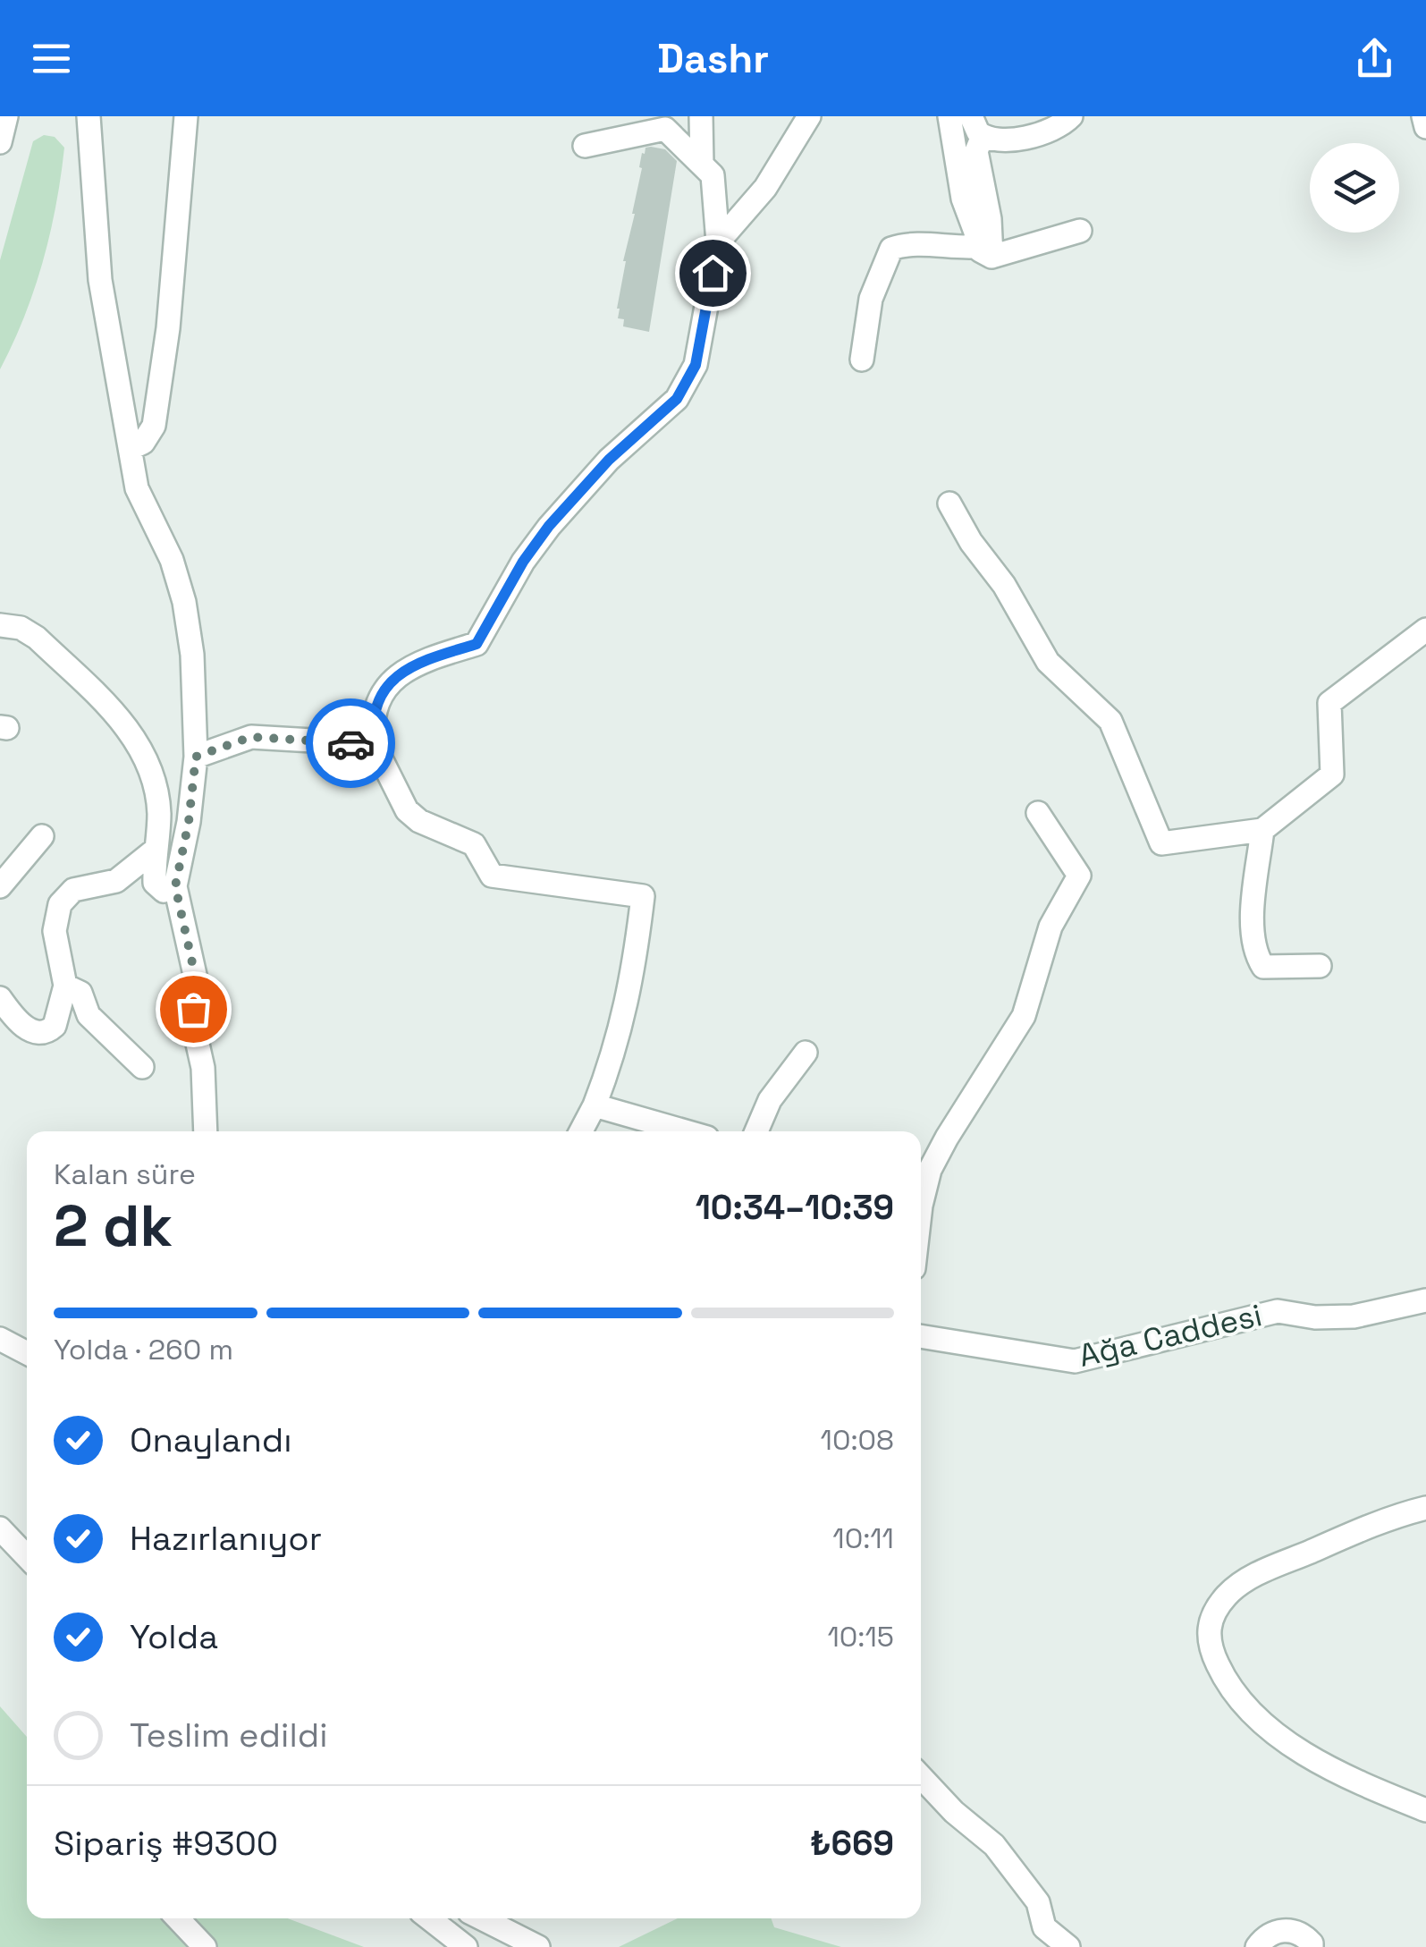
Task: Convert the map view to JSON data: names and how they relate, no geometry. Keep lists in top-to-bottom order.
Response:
{
  "streets": {
    "street": ["Ağa Caddesi"]
  },
  "page": {
    "header": "Dashr",
    "heading": ["2 dk", "Kalan süre", "10:34–10:39"],
    "panel": ["Sipariş #9300", "₺669"],
    "bar": "Yolda · 260 m",
    "list": [
      ["Onaylandı", "10:08"],
      ["Hazırlanıyor", "10:11"],
      ["Yolda", "10:15"],
      "Teslim edildi"
    ]
  }
}
